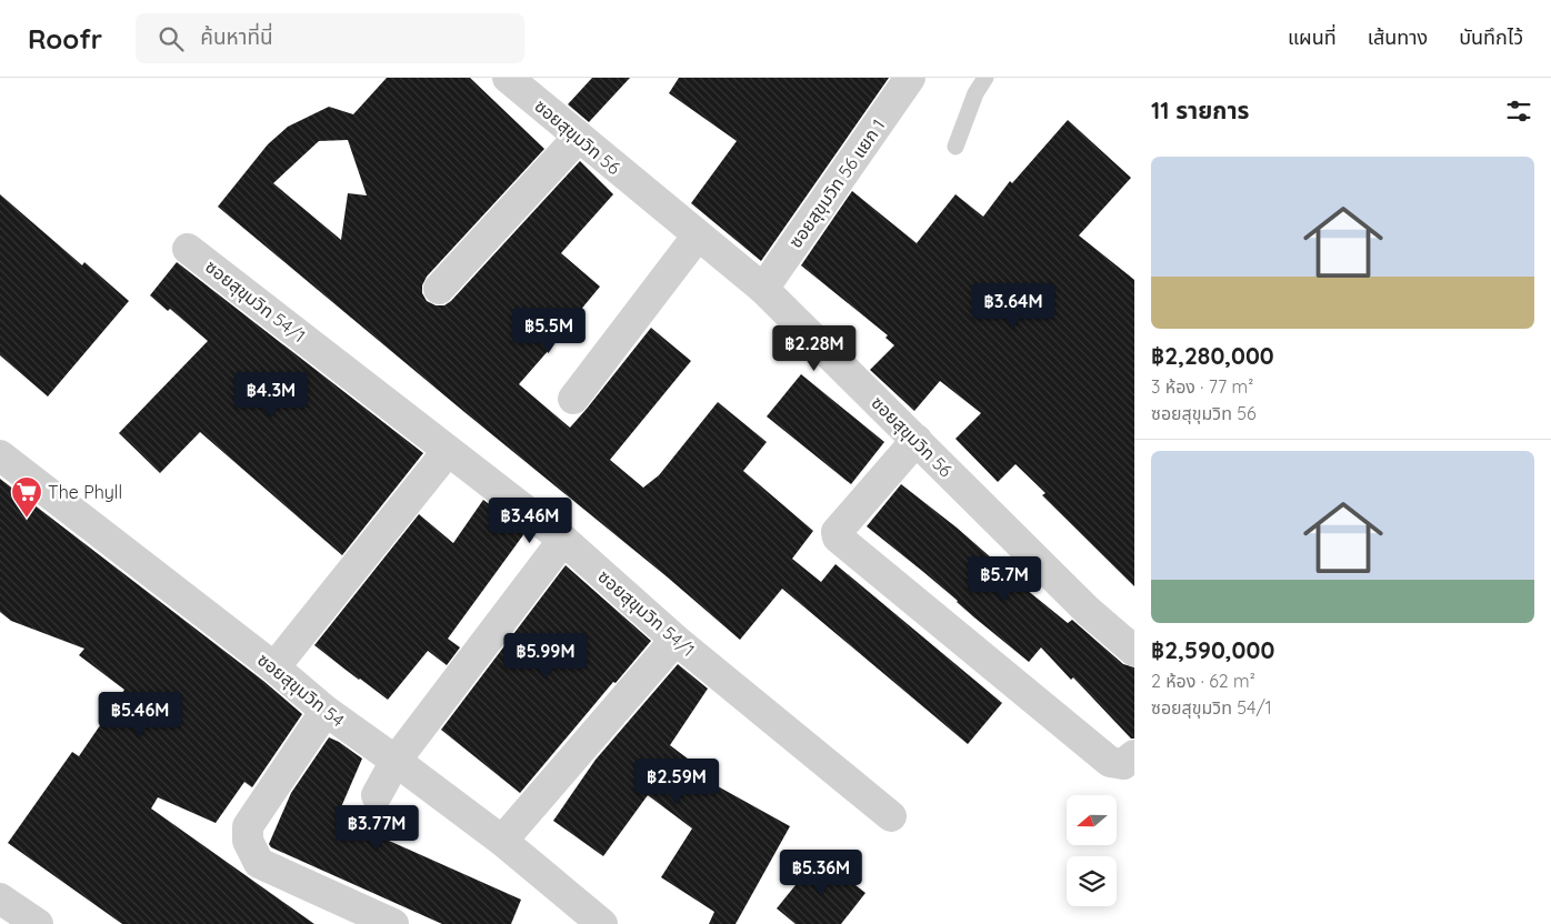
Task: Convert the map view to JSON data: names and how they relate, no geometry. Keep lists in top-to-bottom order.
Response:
{
  "streets": {
    "street": [
      "ซอยสุขุมวิท 56",
      "ซอยสุขุมวิท 56 แยก 1",
      "ซอยสุขุมวิท 54/1",
      "ซอยสุขุมวิท 54"
    ]
  },
  "crossings": [
    ["ซอยสุขุมวิท 56", "ซอยสุขุมวิท 56 แยก 1"]
  ],
  "places": {
    "supermarket": ["The Phyll"]
  },
  "north": "left",
  "page": {
    "header": "Roofr",
    "search": "ค้นหาที่นี่",
    "nav": ["แผนที่", "เส้นทาง", "บันทึกไว้"],
    "heading": "11 รายการ",
    "list": [
      {
        "name": "฿2,280,000",
        "note": "3 ห้อง · 77 m² · ซอยสุขุมวิท 56"
      },
      {
        "name": "฿2,590,000",
        "note": "2 ห้อง · 62 m² · ซอยสุขุมวิท 54/1"
      }
    ],
    "price": [
      "฿3.64M",
      "฿5.5M",
      "฿2.28M",
      "฿4.3M",
      "฿3.46M",
      "฿5.7M",
      "฿5.99M",
      "฿5.46M",
      "฿2.59M",
      "฿3.77M",
      "฿5.36M"
    ]
  }
}
